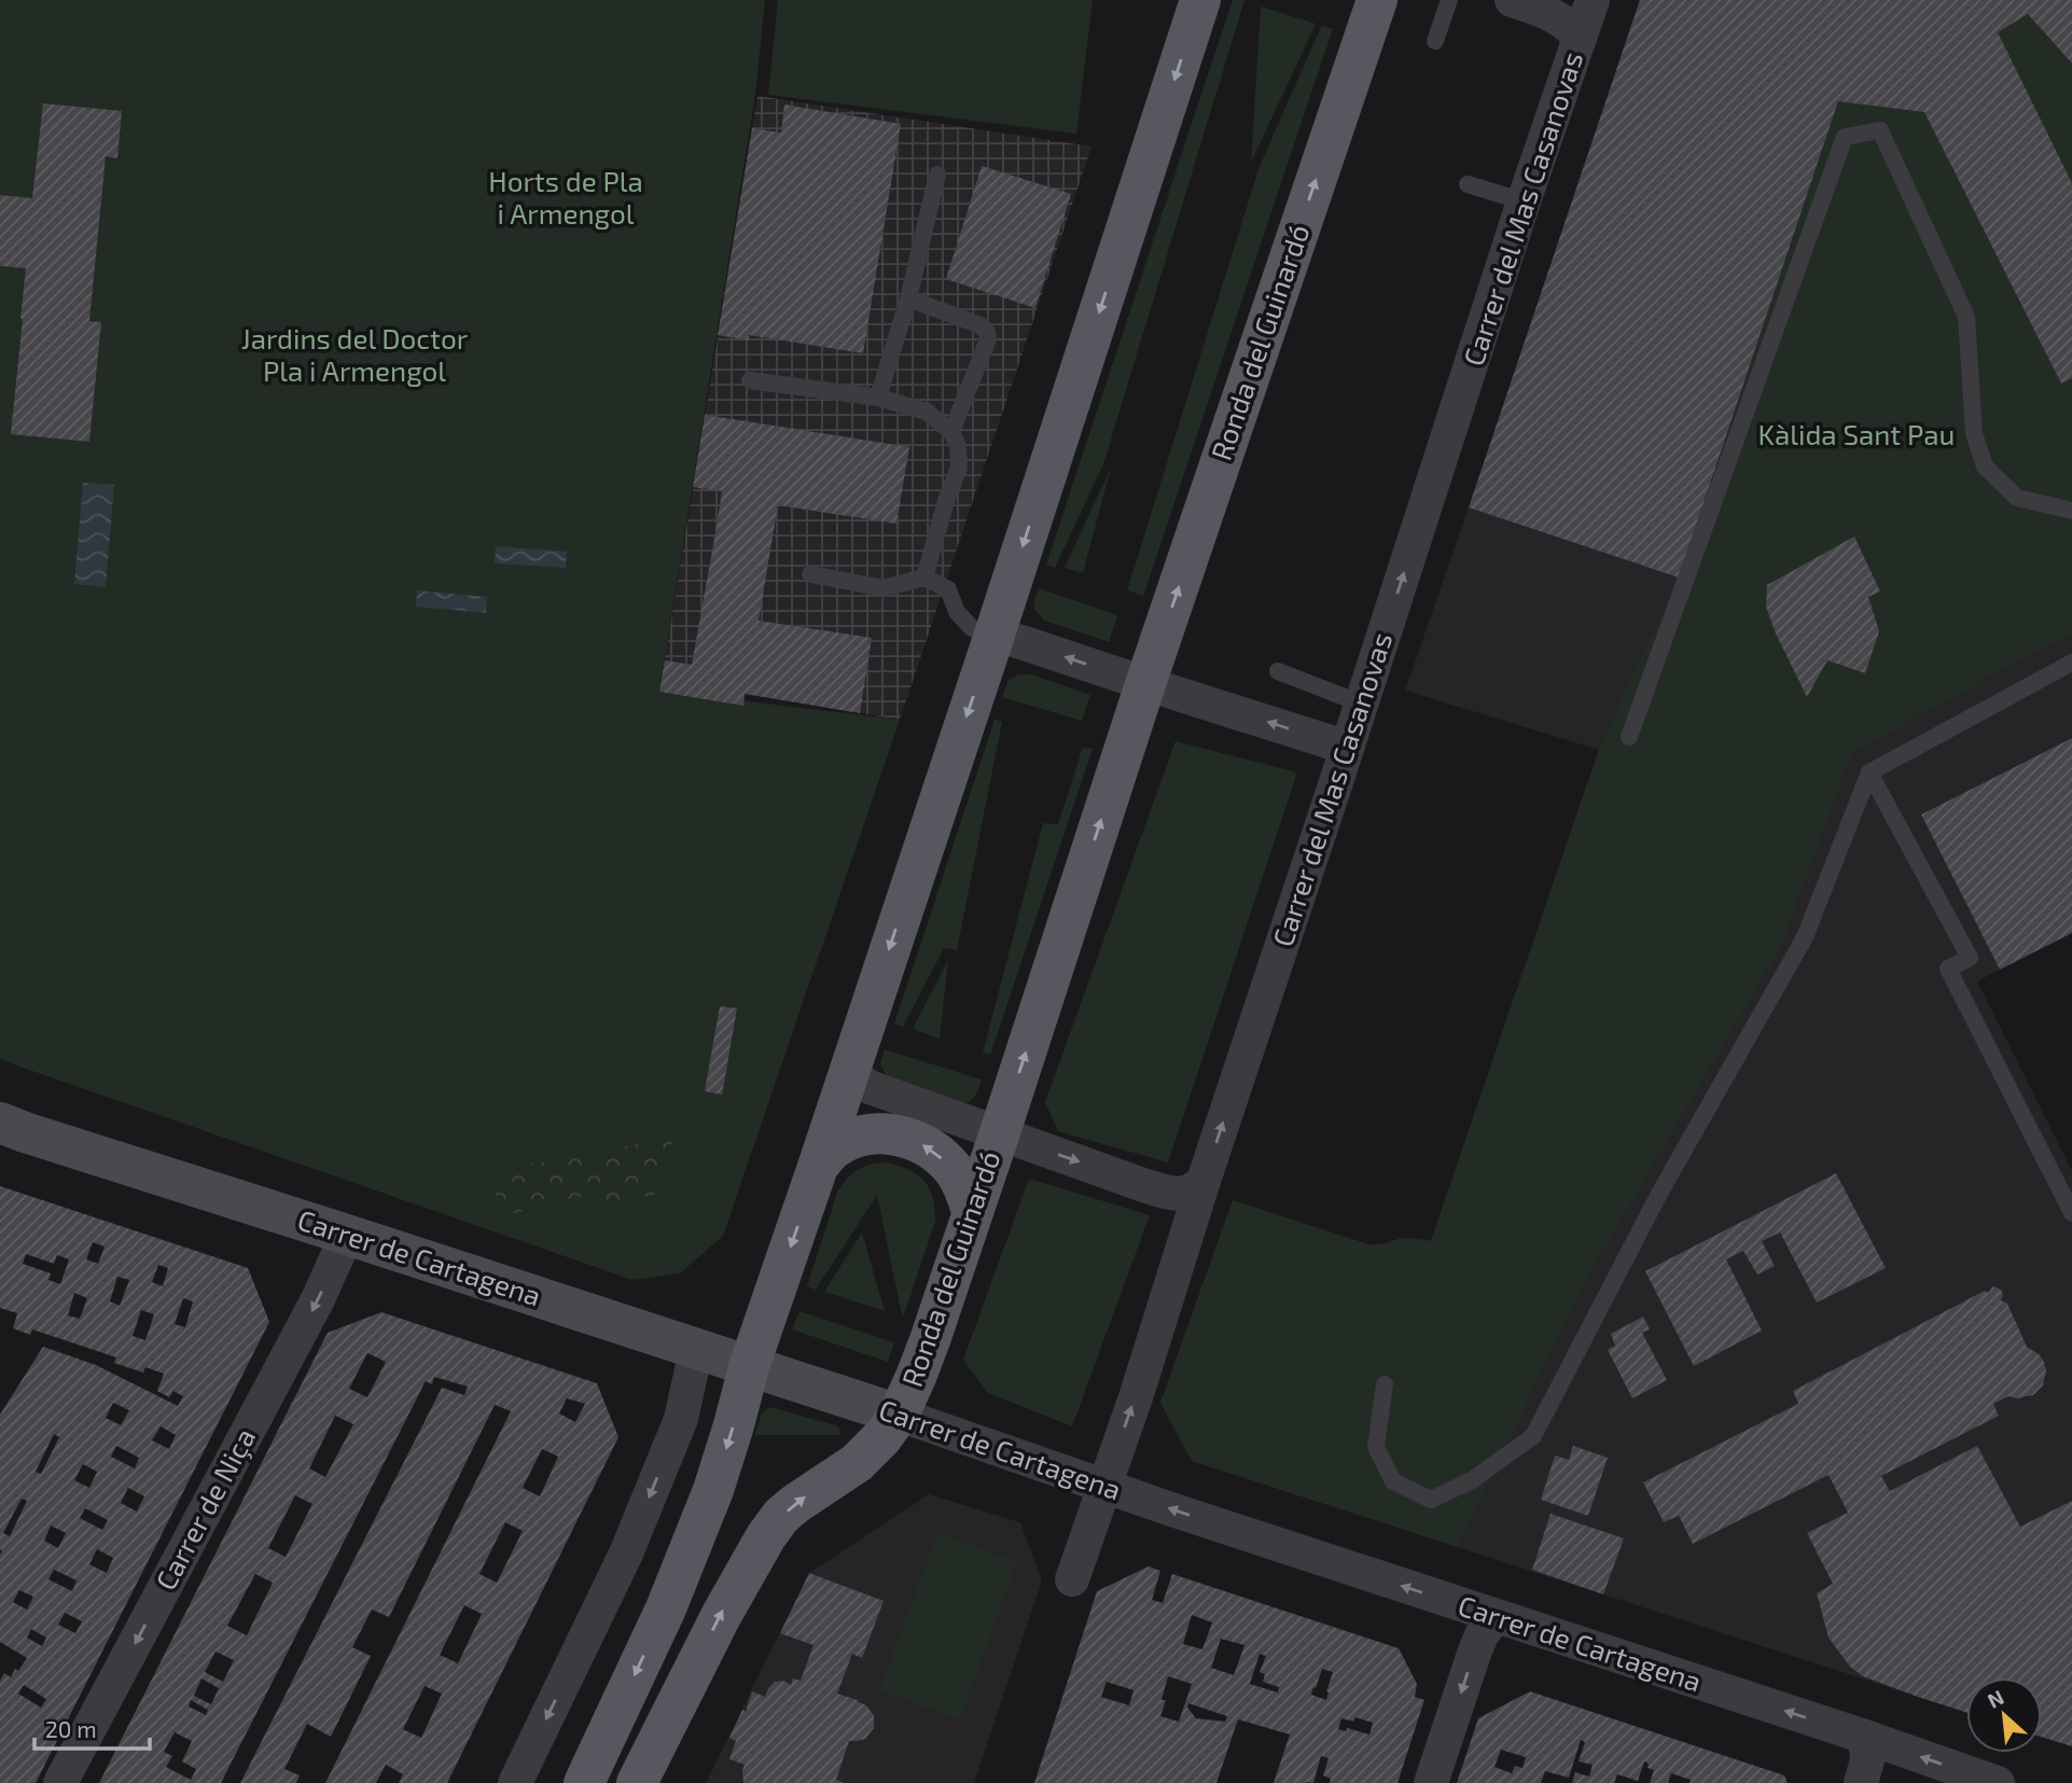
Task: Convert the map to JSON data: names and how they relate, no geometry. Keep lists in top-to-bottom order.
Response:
{
  "streets": {
    "main road": ["Ronda del Guinardó"],
    "street": ["Carrer del Mas Casanovas", "Carrer de Cartagena", "Carrer de Niça"]
  },
  "crossings": [
    ["Carrer del Mas Casanovas", "Carrer de Cartagena"],
    ["Ronda del Guinardó", "Carrer de Cartagena"],
    ["Carrer de Cartagena", "Carrer de Niça"]
  ],
  "one_way": ["Carrer del Mas Casanovas", "Carrer de Cartagena", "Carrer de Niça"],
  "parks": ["Horts de Pla i Armengol", "Jardins del Doctor Pla i Armengol", "Kàlida Sant Pau"],
  "scale_bar": "20 m",
  "north": "top left"
}
